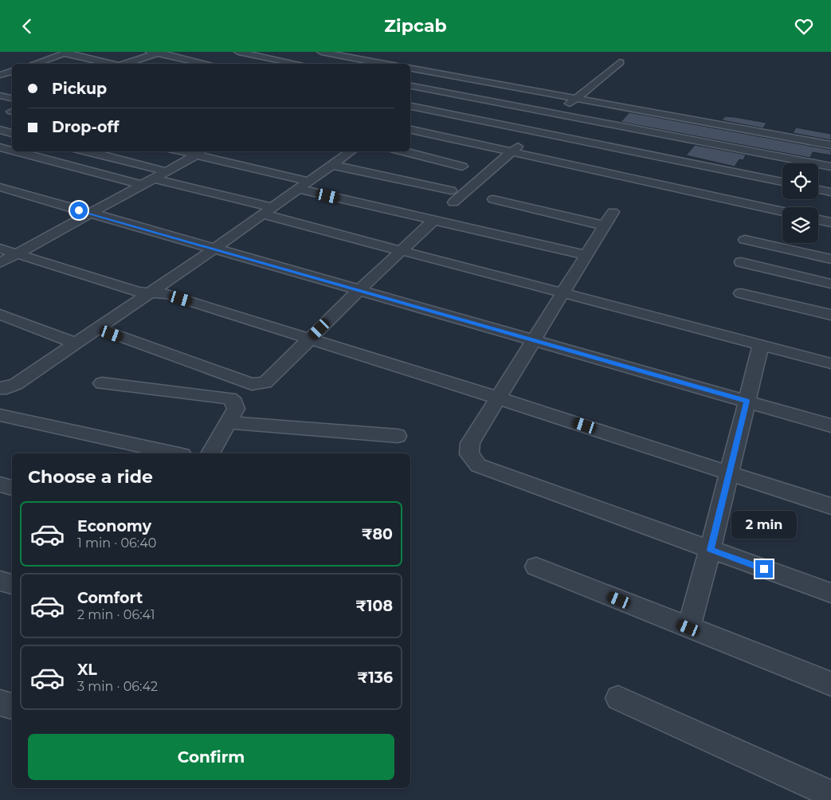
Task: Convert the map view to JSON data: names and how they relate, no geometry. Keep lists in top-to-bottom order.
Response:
{
  "page": {
    "header": "Zipcab",
    "banner": ["Pickup", "Drop-off"],
    "heading": "Choose a ride",
    "list": [
      {
        "name": "Economy",
        "note": "1 min · 06:40",
        "value": "₹80"
      },
      {
        "name": "Comfort",
        "note": "2 min · 06:41",
        "value": "₹108"
      },
      {
        "name": "XL",
        "note": "3 min · 06:42",
        "value": "₹136"
      }
    ],
    "bubble": "2 min",
    "buttons": "Confirm"
  }
}
